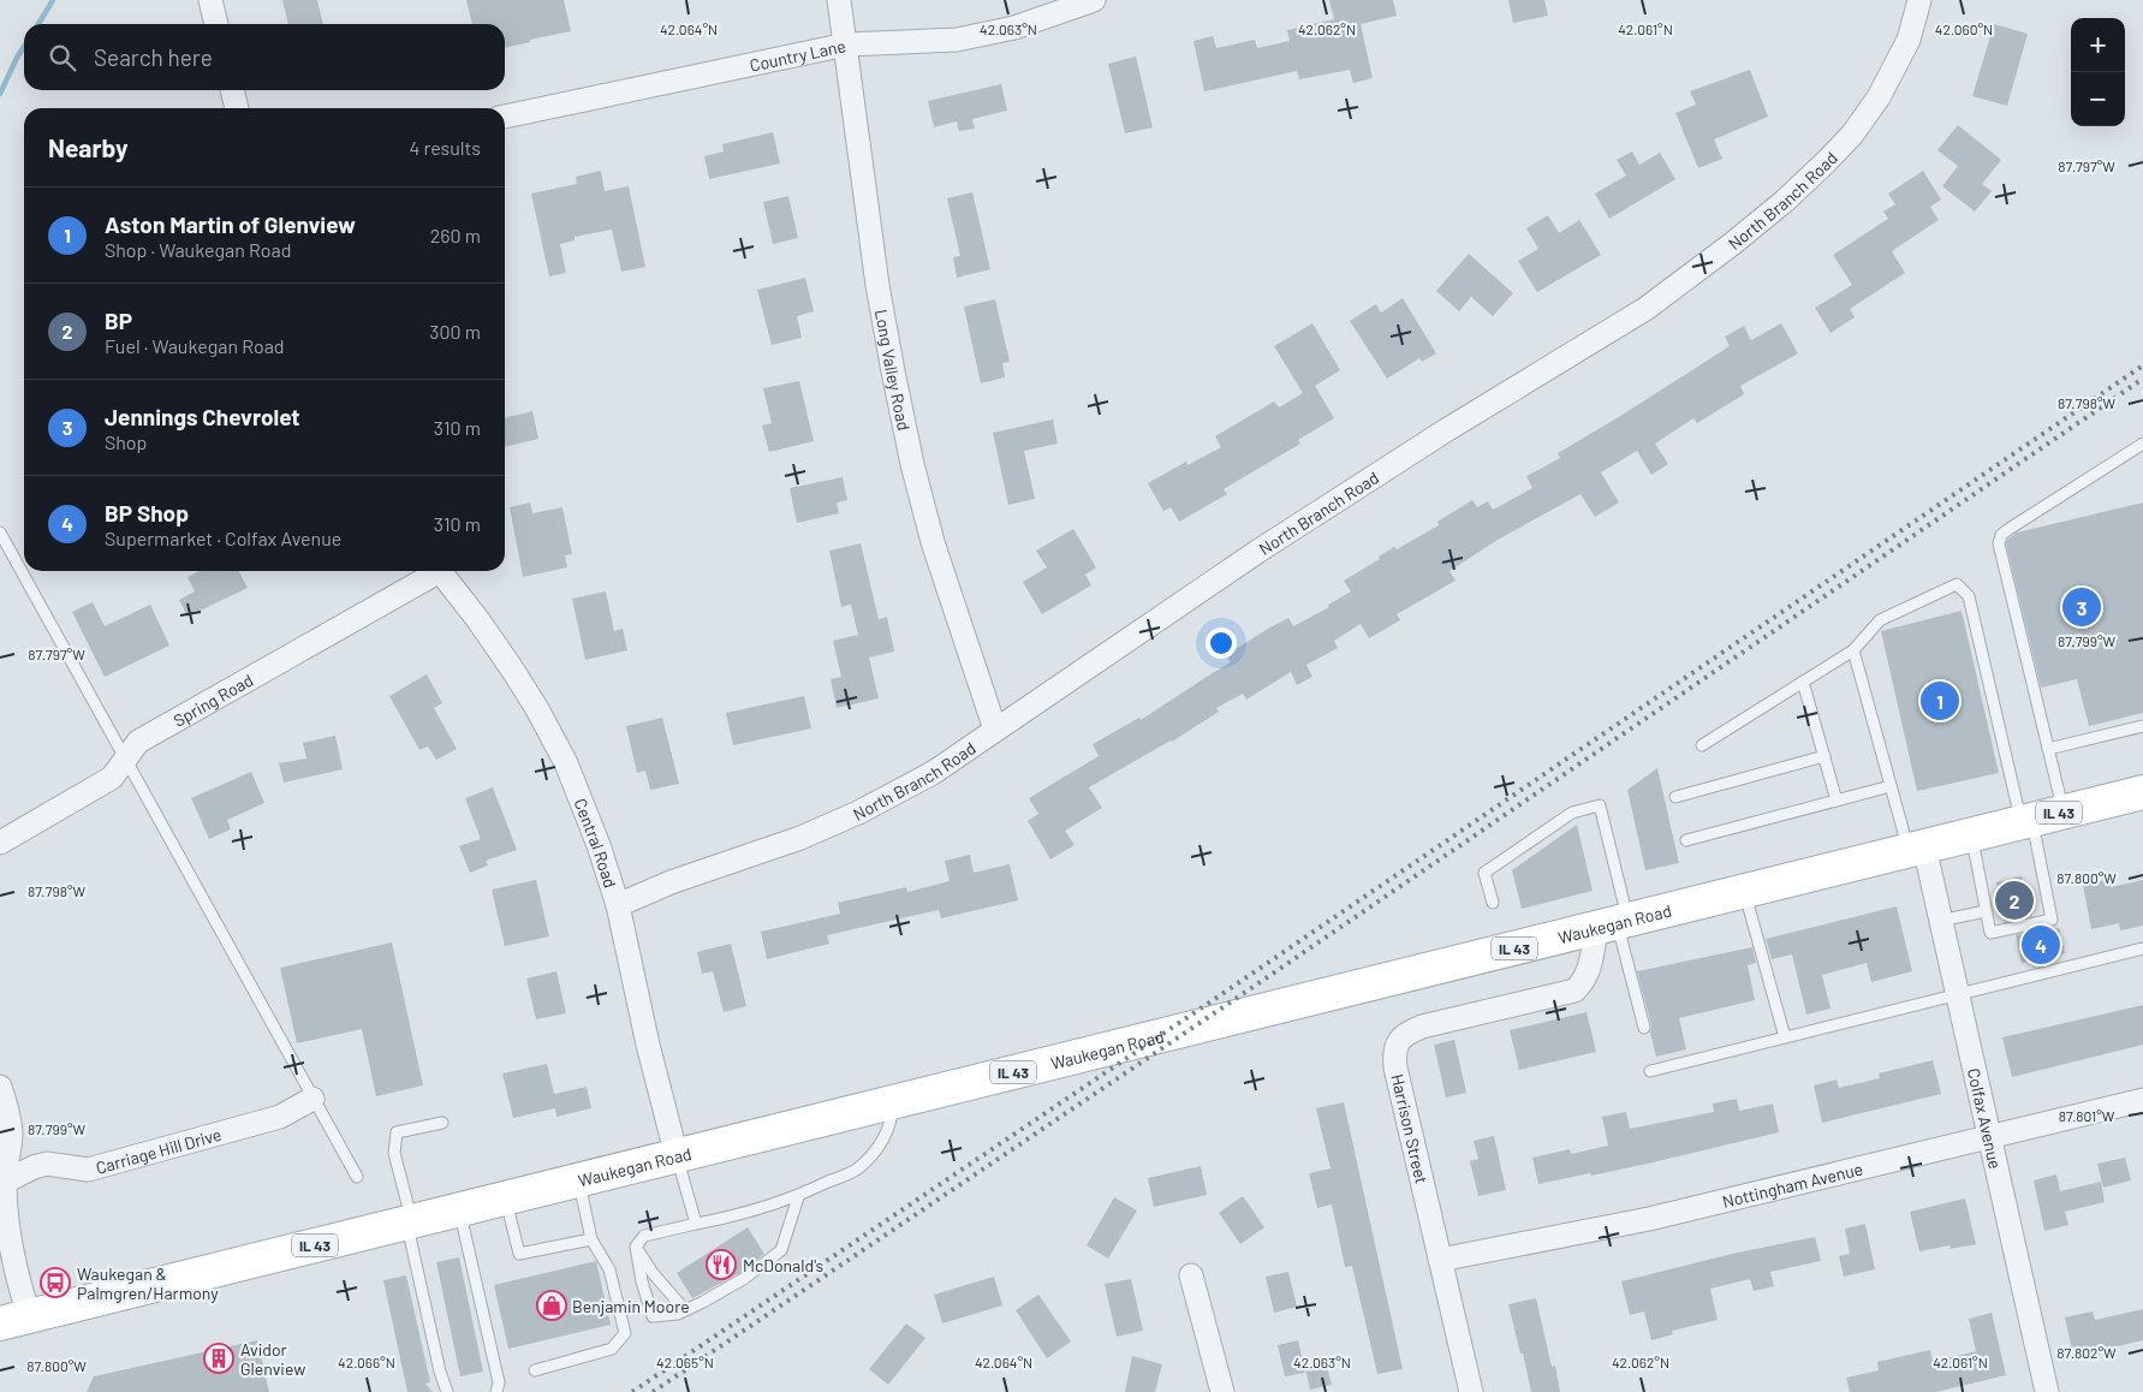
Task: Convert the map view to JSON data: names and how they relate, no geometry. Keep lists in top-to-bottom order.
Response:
{
  "streets": {
    "main road": ["IL 43", "Waukegan Road"],
    "street": [
      "Country Lane",
      "North Branch Road",
      "Long Valley Road",
      "Spring Road",
      "Central Road",
      "Colfax Avenue",
      "Harrison Street",
      "Carriage Hill Drive",
      "Nottingham Avenue"
    ]
  },
  "crossings": [
    ["Country Lane", "Long Valley Road"],
    ["North Branch Road", "Long Valley Road"],
    ["North Branch Road", "Central Road"],
    ["Central Road", "Waukegan Road"],
    ["Waukegan Road", "Colfax Avenue"],
    ["Waukegan Road", "Harrison Street"],
    ["Colfax Avenue", "Nottingham Avenue"],
    ["Harrison Street", "Nottingham Avenue"]
  ],
  "places": {
    "restaurant": ["McDonald's"],
    "bus stop": ["Waukegan & Palmgren/Harmony"],
    "shop": ["Benjamin Moore"],
    "building": ["Avidor Glenview"]
  },
  "page": {
    "map_buttons": ["+", "−"],
    "search": "Search here",
    "heading": ["Nearby", "4 results"],
    "list": [
      {
        "mark": "1",
        "name": "Aston Martin of Glenview",
        "note": "Shop · Waukegan Road",
        "value": "260 m"
      },
      {
        "mark": "2",
        "name": "BP",
        "note": "Fuel · Waukegan Road",
        "value": "300 m"
      },
      {
        "mark": "3",
        "name": "Jennings Chevrolet",
        "note": "Shop",
        "value": "310 m"
      },
      {
        "mark": "4",
        "name": "BP Shop",
        "note": "Supermarket · Colfax Avenue",
        "value": "310 m"
      }
    ],
    "pins": [
      "3",
      "1",
      "2",
      "4"
    ]
  },
  "coordinates": [
    "42.064°N",
    "42.063°N",
    "42.062°N",
    "42.061°N",
    "42.060°N",
    "87.797°W",
    "87.798°W",
    "87.799°W",
    "87.800°W",
    "87.801°W",
    "87.802°W",
    "42.066°N",
    "42.065°N"
  ]
}
